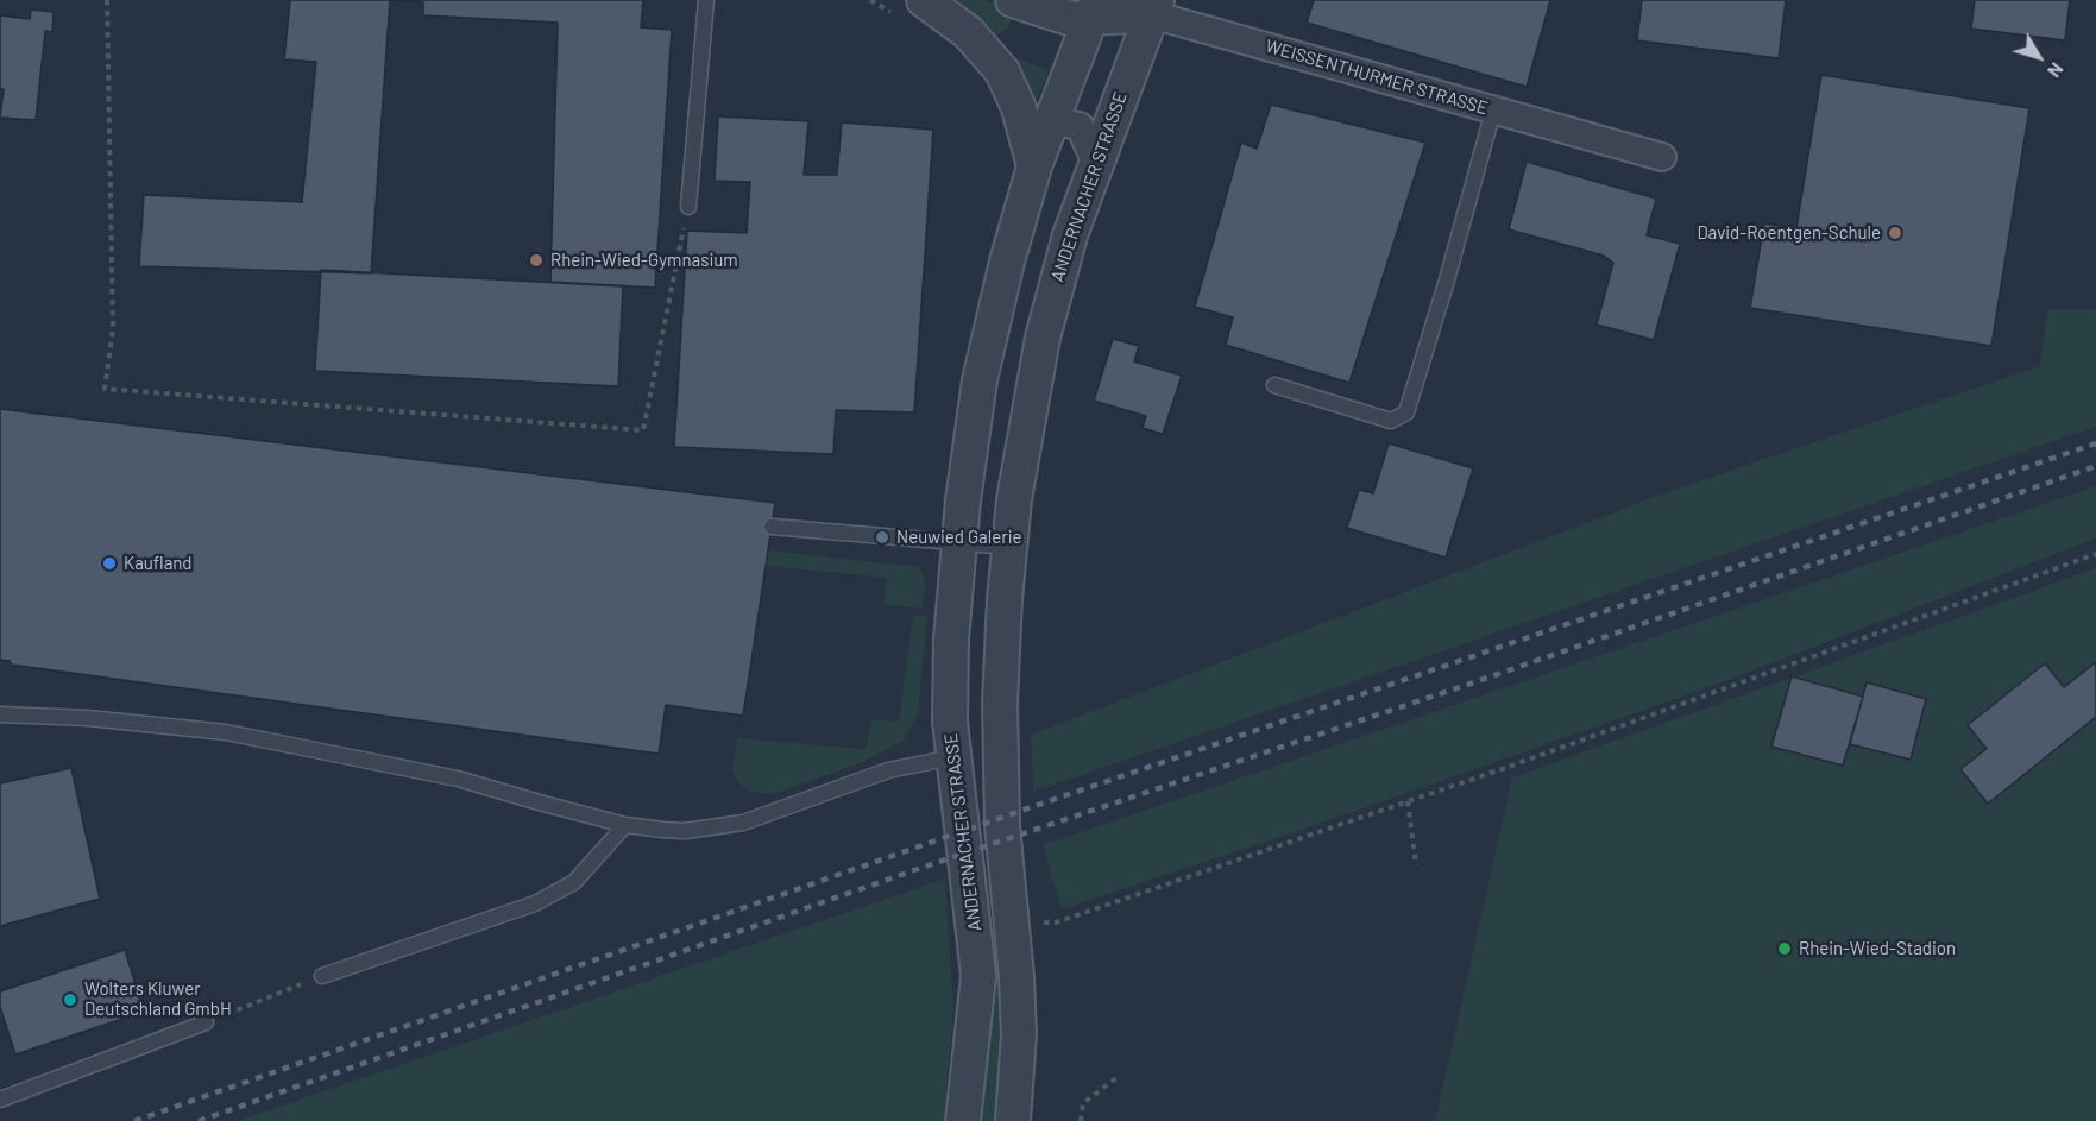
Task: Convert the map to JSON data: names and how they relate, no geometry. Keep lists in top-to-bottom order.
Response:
{
  "streets": {
    "street": ["WEISSENTHURMER STRASSE", "ANDERNACHER STRASSE"]
  },
  "crossings": [
    ["WEISSENTHURMER STRASSE", "ANDERNACHER STRASSE"]
  ],
  "places": [
    "David-Roentgen-Schule",
    "Rhein-Wied-Gymnasium",
    "Neuwied Galerie",
    "Kaufland",
    "Rhein-Wied-Stadion",
    "Wolters Kluwer Deutschland GmbH"
  ],
  "north": "bottom right"
}
